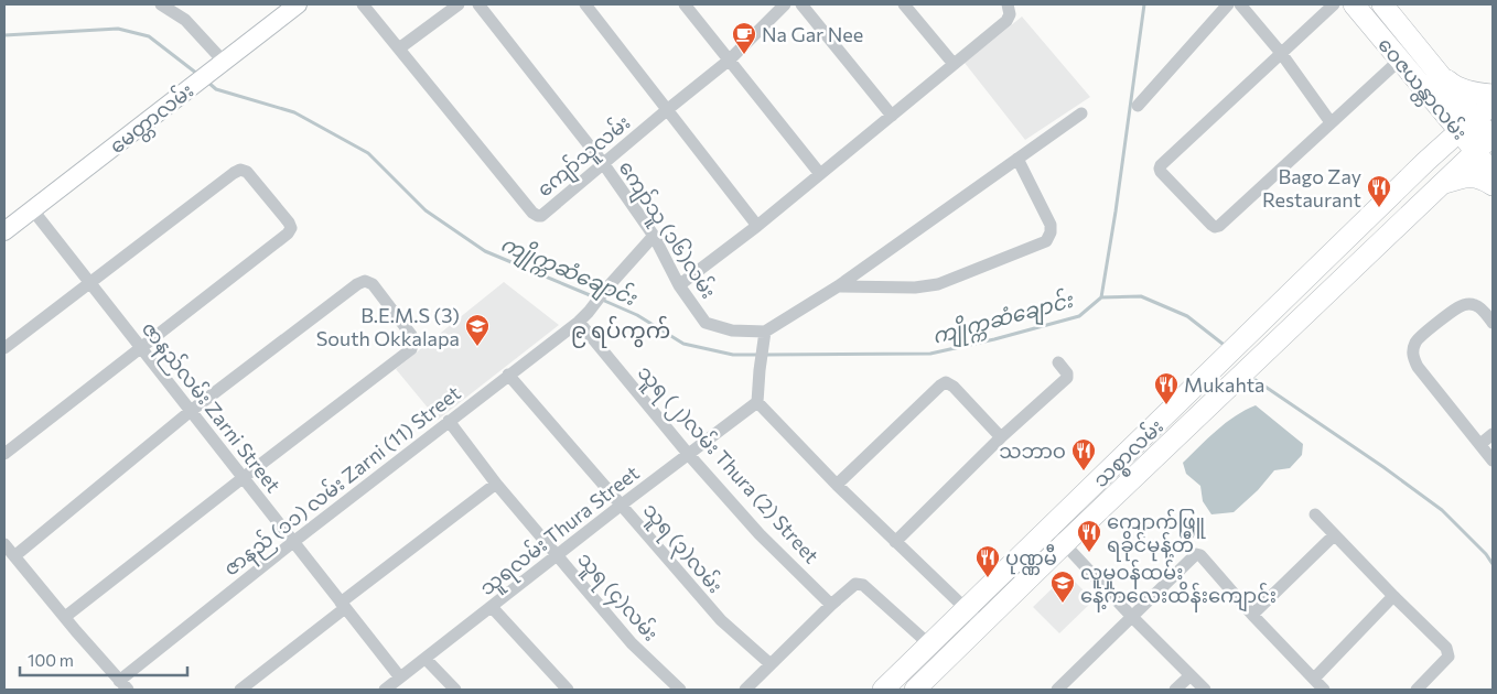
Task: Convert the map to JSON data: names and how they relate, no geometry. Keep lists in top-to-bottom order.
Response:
{
  "streets": {
    "main road": ["ဝေဇယန္တာလမ်း", "မေတ္တာလမ်း", "သစ္စာလမ်း"],
    "street": [
      "ကျော်သူလမ်း",
      "ကျော်သူ (၁၆)လမ်း",
      "ဇာနည်လမ်း Zarni Street",
      "သူရ (၂)လမ်း Thura (2) Street",
      "ဇာနည် (၁၁) လမ်း Zarni (11) Street",
      "သူရလမ်း Thura Street",
      "သူရ (၃)လမ်း",
      "သူရ (၄)လမ်း"
    ]
  },
  "crossings": [
    ["ဝေဇယန္တာလမ်း", "သစ္စာလမ်း"],
    ["မေတ္တာလမ်း", "ဇာနည်လမ်း Zarni Street"],
    ["ကျော်သူလမ်း", "ကျော်သူ (၁၆)လမ်း"],
    ["ကျော်သူ (၁၆)လမ်း", "ဇာနည် (၁၁) လမ်း Zarni (11) Street"],
    ["ဇာနည်လမ်း Zarni Street", "ဇာနည် (၁၁) လမ်း Zarni (11) Street"],
    ["ဇာနည်လမ်း Zarni Street", "သူရလမ်း Thura Street"],
    ["သူရ (၂)လမ်း Thura (2) Street", "ဇာနည် (၁၁) လမ်း Zarni (11) Street"],
    ["သူရ (၂)လမ်း Thura (2) Street", "သူရလမ်း Thura Street"],
    ["ဇာနည် (၁၁) လမ်း Zarni (11) Street", "သူရ (၃)လမ်း"],
    ["ဇာနည် (၁၁) လမ်း Zarni (11) Street", "သူရ (၄)လမ်း"],
    ["သူရလမ်း Thura Street", "သူရ (၃)လမ်း"],
    ["သူရလမ်း Thura Street", "သူရ (၄)လမ်း"]
  ],
  "districts": ["၉ ရပ်ကွက်"],
  "water": ["ကျိုက္ကဆံချောင်း"],
  "places": {
    "cafe": ["Na Gar Nee"],
    "restaurant": [
      "Bago Zay Restaurant",
      "Mukahta",
      "သဘာဝ",
      "ကျောက်ဖြူ ရခိုင်မုန့်တီ",
      "ပုဏ္ဏမီ"
    ],
    "school or university": ["B.E.M.S (3) South Okkalapa", "လူမှုဝန်ထမ်း နေ့ကလေးထိန်းကျောင်း"]
  },
  "scale_bar": "100 m"
}
